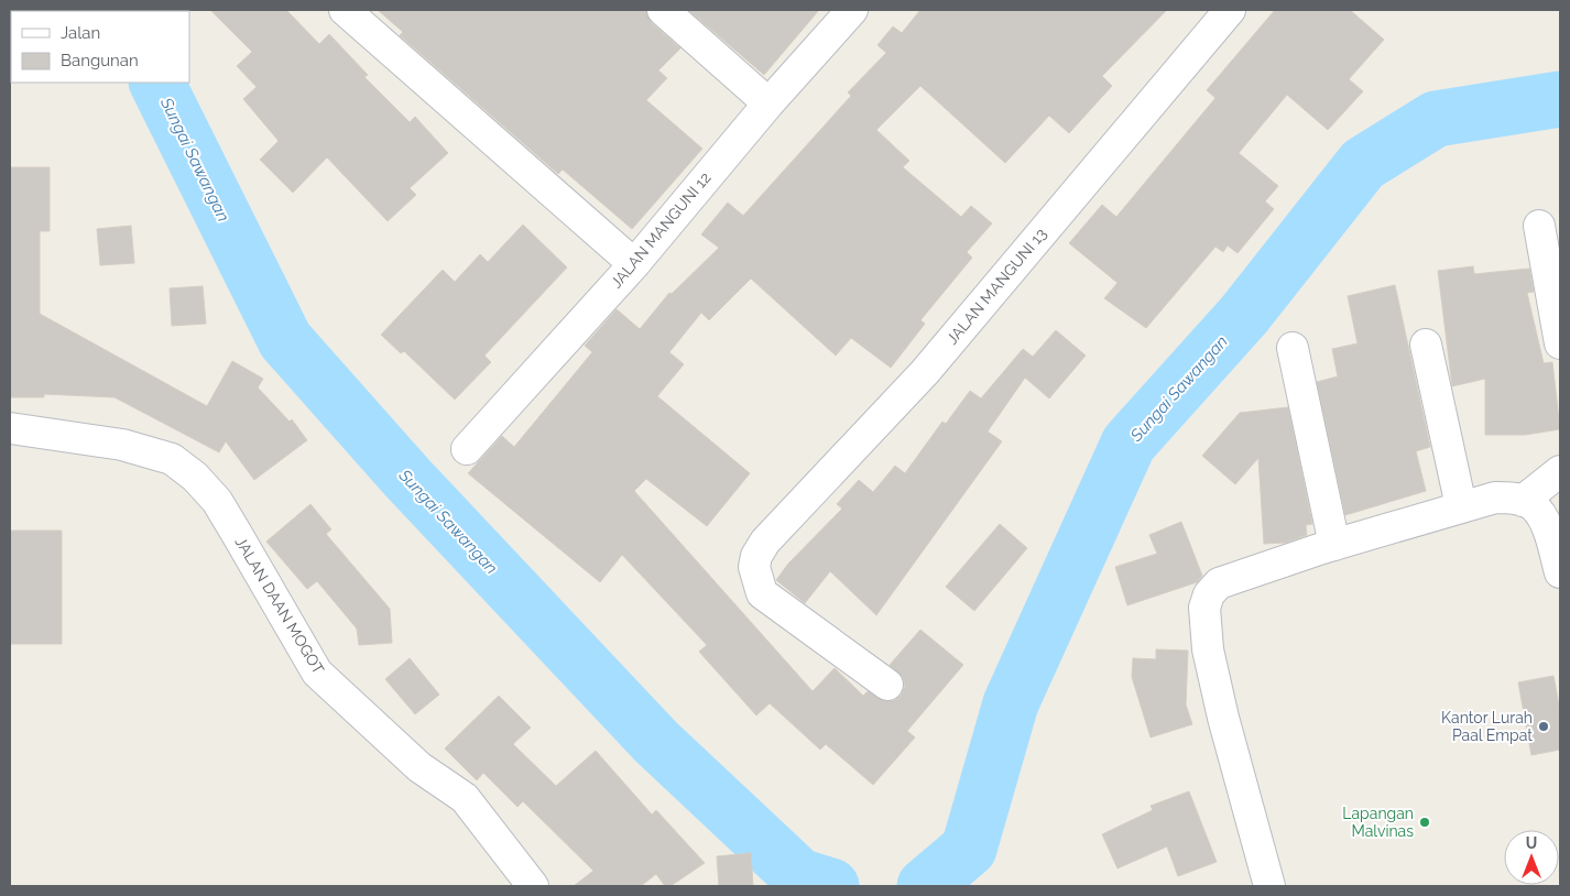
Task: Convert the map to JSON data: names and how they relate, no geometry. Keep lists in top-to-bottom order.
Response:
{
  "streets": {
    "street": ["JALAN MANGUNI 12", "JALAN MANGUNI 13", "JALAN DAAN MOGOT"]
  },
  "water": ["Sungai Sawangan"],
  "places": ["Kantor Lurah Paal Empat", "Lapangan Malvinas"],
  "legend": ["Jalan", "Bangunan"],
  "north": "top"
}
